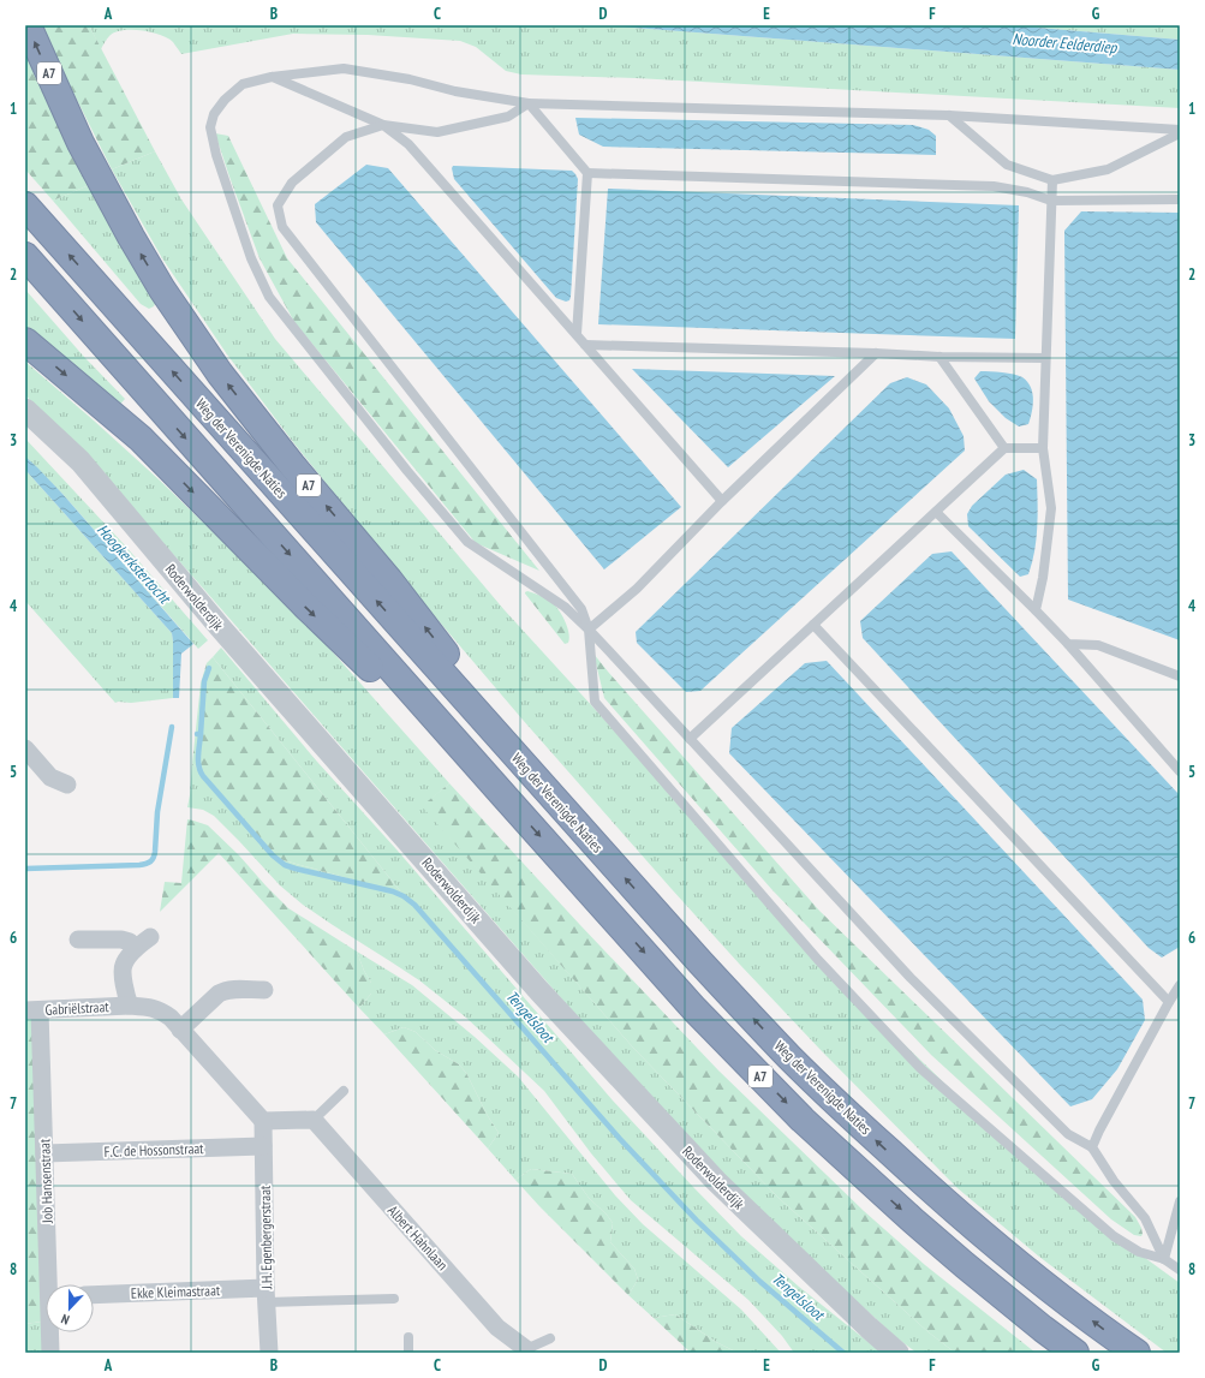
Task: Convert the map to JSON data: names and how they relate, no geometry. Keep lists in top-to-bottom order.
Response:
{
  "streets": {
    "highway": ["A7", "Weg der Verenigde Naties"],
    "street": [
      "Roderwolderdijk",
      "Gabriëlstraat",
      "F.C. de Hossonstraat",
      "Job Hansenstraat",
      "J.H. Egenbergerstraat",
      "Albert Hahnlaan",
      "Ekke Kleimastraat"
    ]
  },
  "crossings": [
    ["A7", "Weg der Verenigde Naties"],
    ["Gabriëlstraat", "Job Hansenstraat"],
    ["F.C. de Hossonstraat", "Job Hansenstraat"],
    ["F.C. de Hossonstraat", "J.H. Egenbergerstraat"],
    ["J.H. Egenbergerstraat", "Ekke Kleimastraat"]
  ],
  "water": ["Noorder Eelderdiep", "Hoogkerkstertocht", "Tengelsloot"],
  "north": "bottom",
  "grid": {
    "columns": [
      "A",
      "B",
      "C",
      "D",
      "E",
      "F",
      "G"
    ],
    "rows": [
      "1",
      "2",
      "3",
      "4",
      "5",
      "6",
      "7",
      "8"
    ]
  }
}
